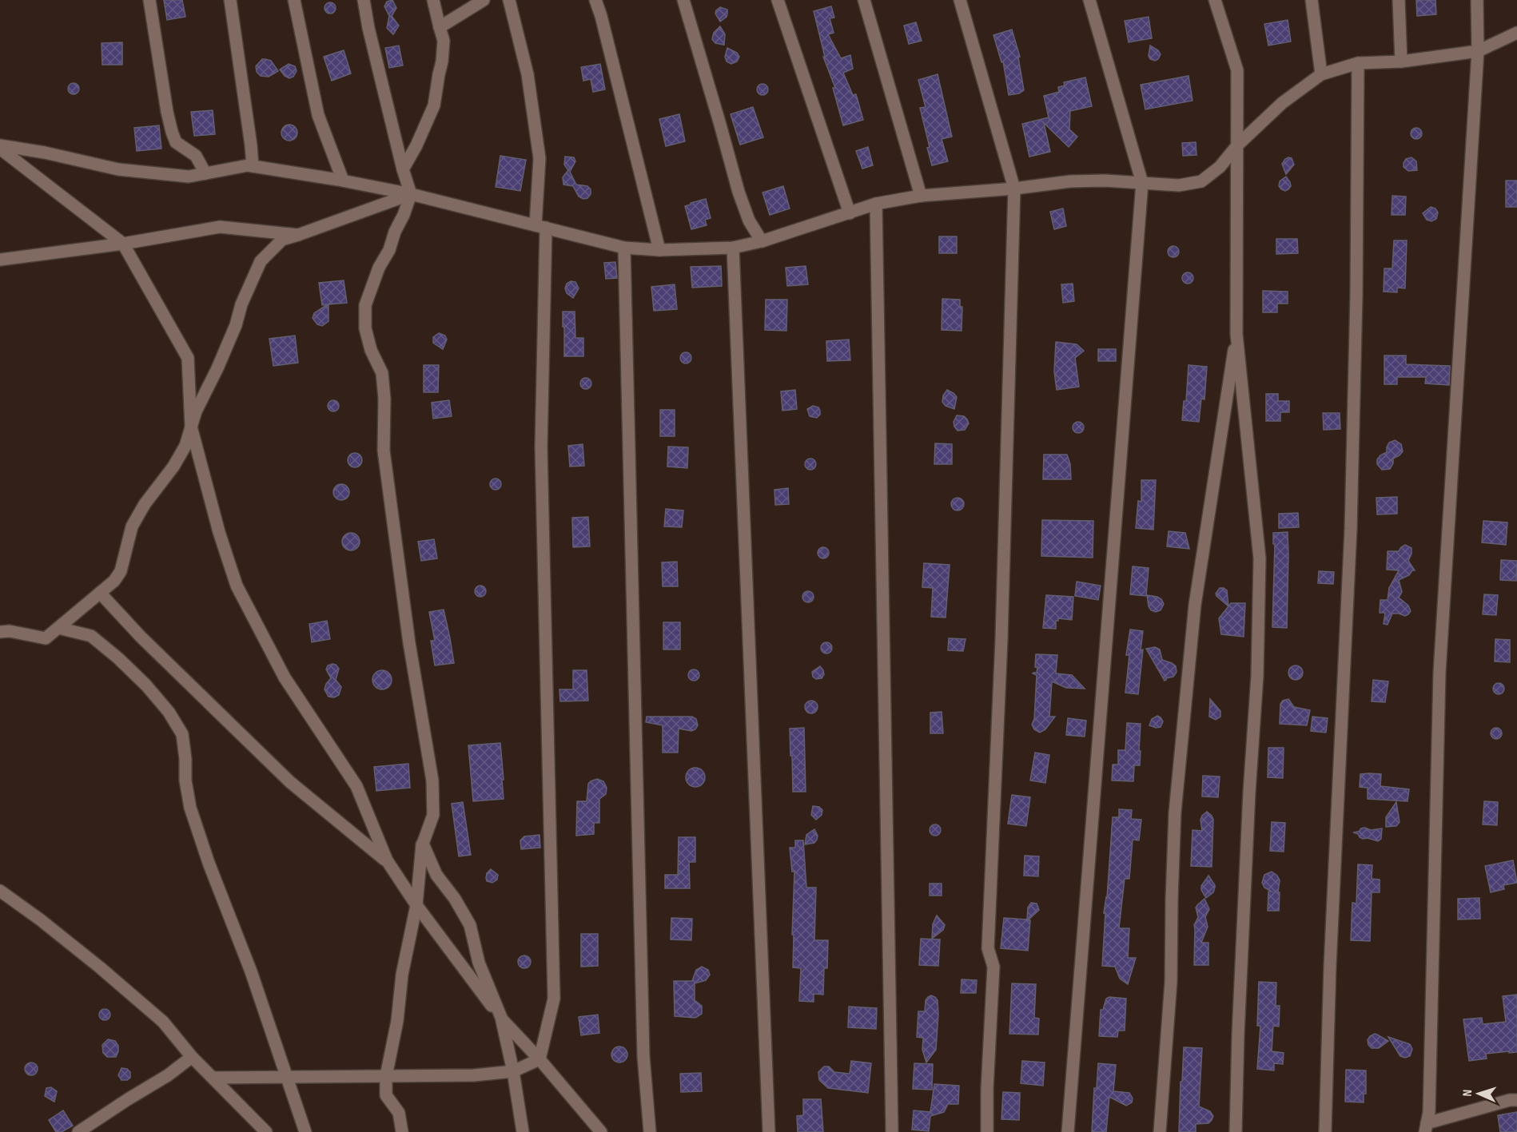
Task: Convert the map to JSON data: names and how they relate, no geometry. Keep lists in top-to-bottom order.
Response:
{
  "north": "left"
}
